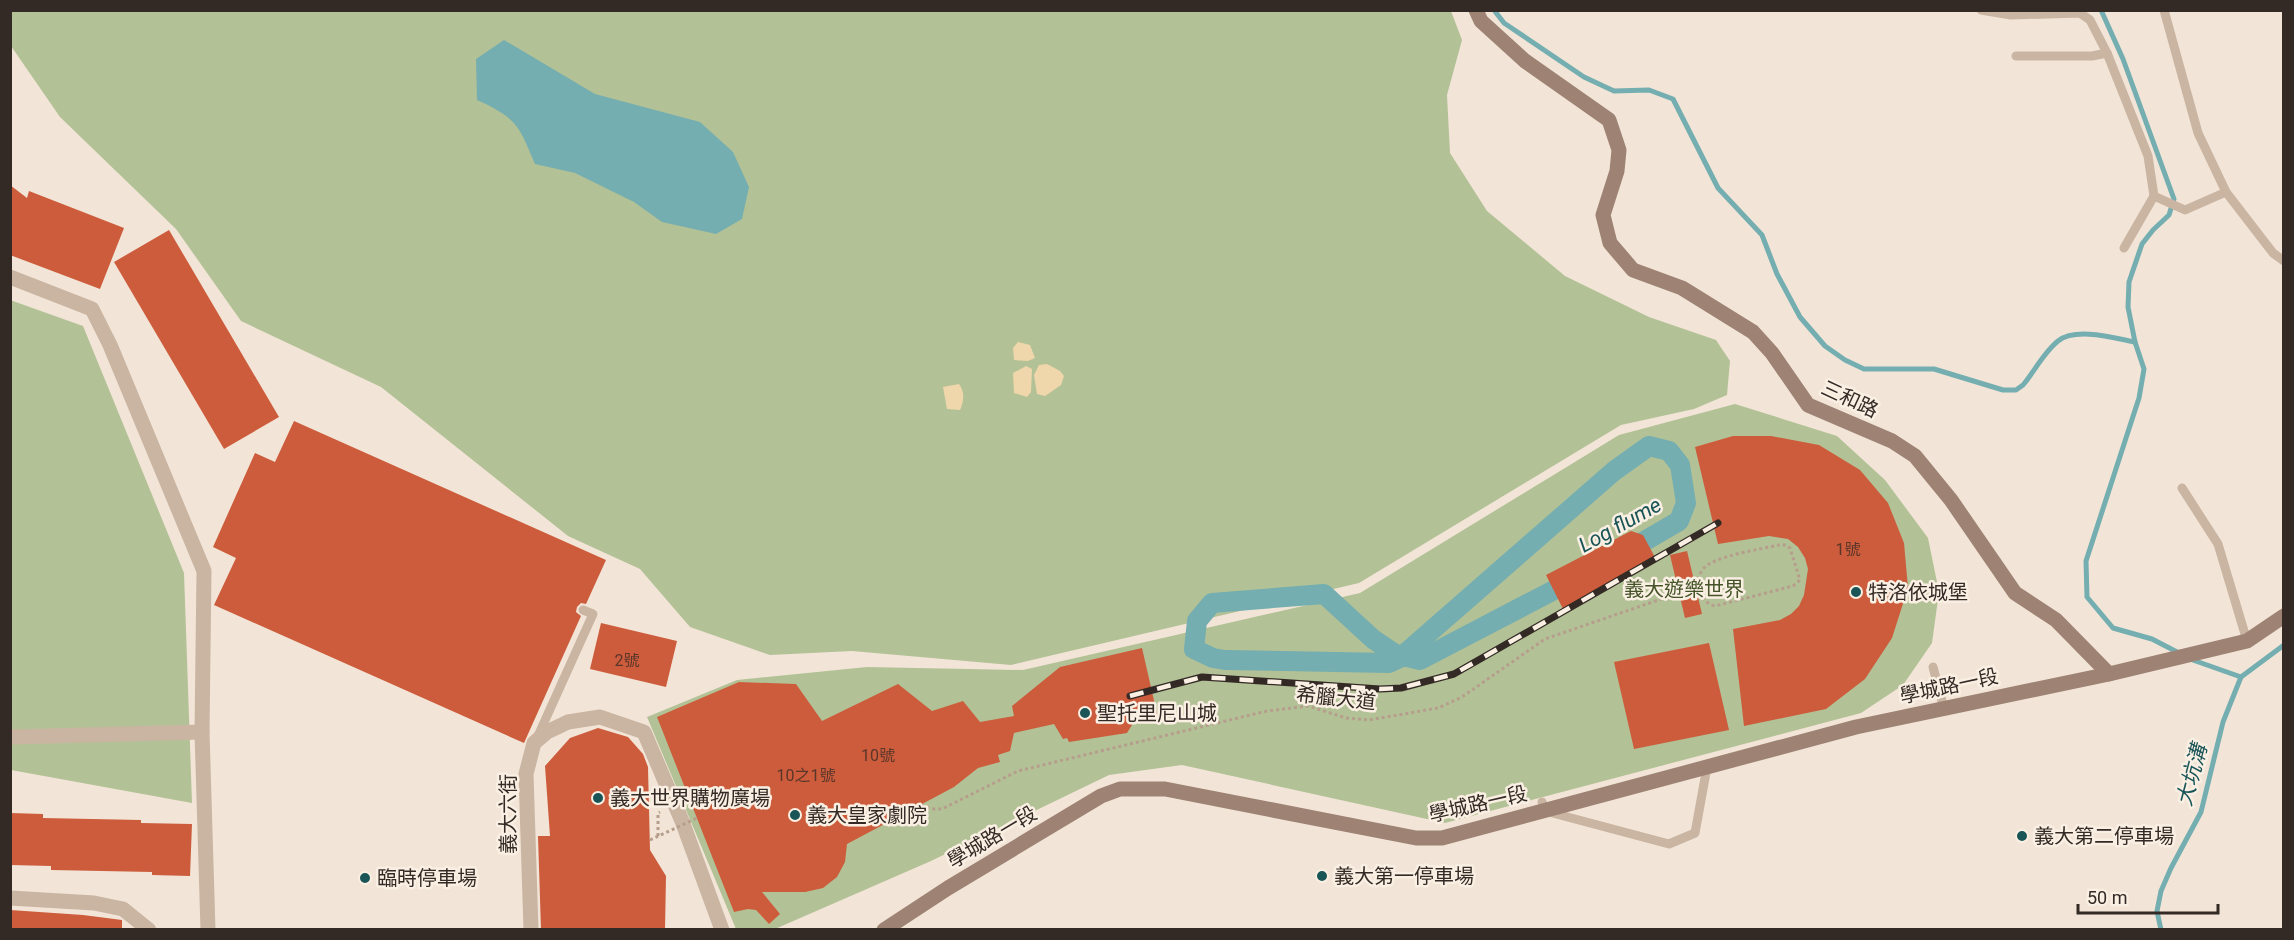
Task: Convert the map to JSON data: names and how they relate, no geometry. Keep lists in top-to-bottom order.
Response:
{
  "streets": {
    "main road": ["三和路", "學城路一段"],
    "street": ["義大六街"],
    "path": ["希臘大道"]
  },
  "crossings": [
    ["三和路", "學城路一段"]
  ],
  "water": ["Log flume", "大坑溝"],
  "parks": ["義大遊樂世界"],
  "places": [
    "特洛依城堡",
    "聖托里尼山城",
    "義大世界購物廣場",
    "義大皇家劇院",
    "義大第二停車場",
    "義大第一停車場",
    "臨時停車場"
  ],
  "house_numbers": [
    "1號",
    "2號",
    "10號",
    "10之1號"
  ],
  "scale_bar": "50 m"
}
